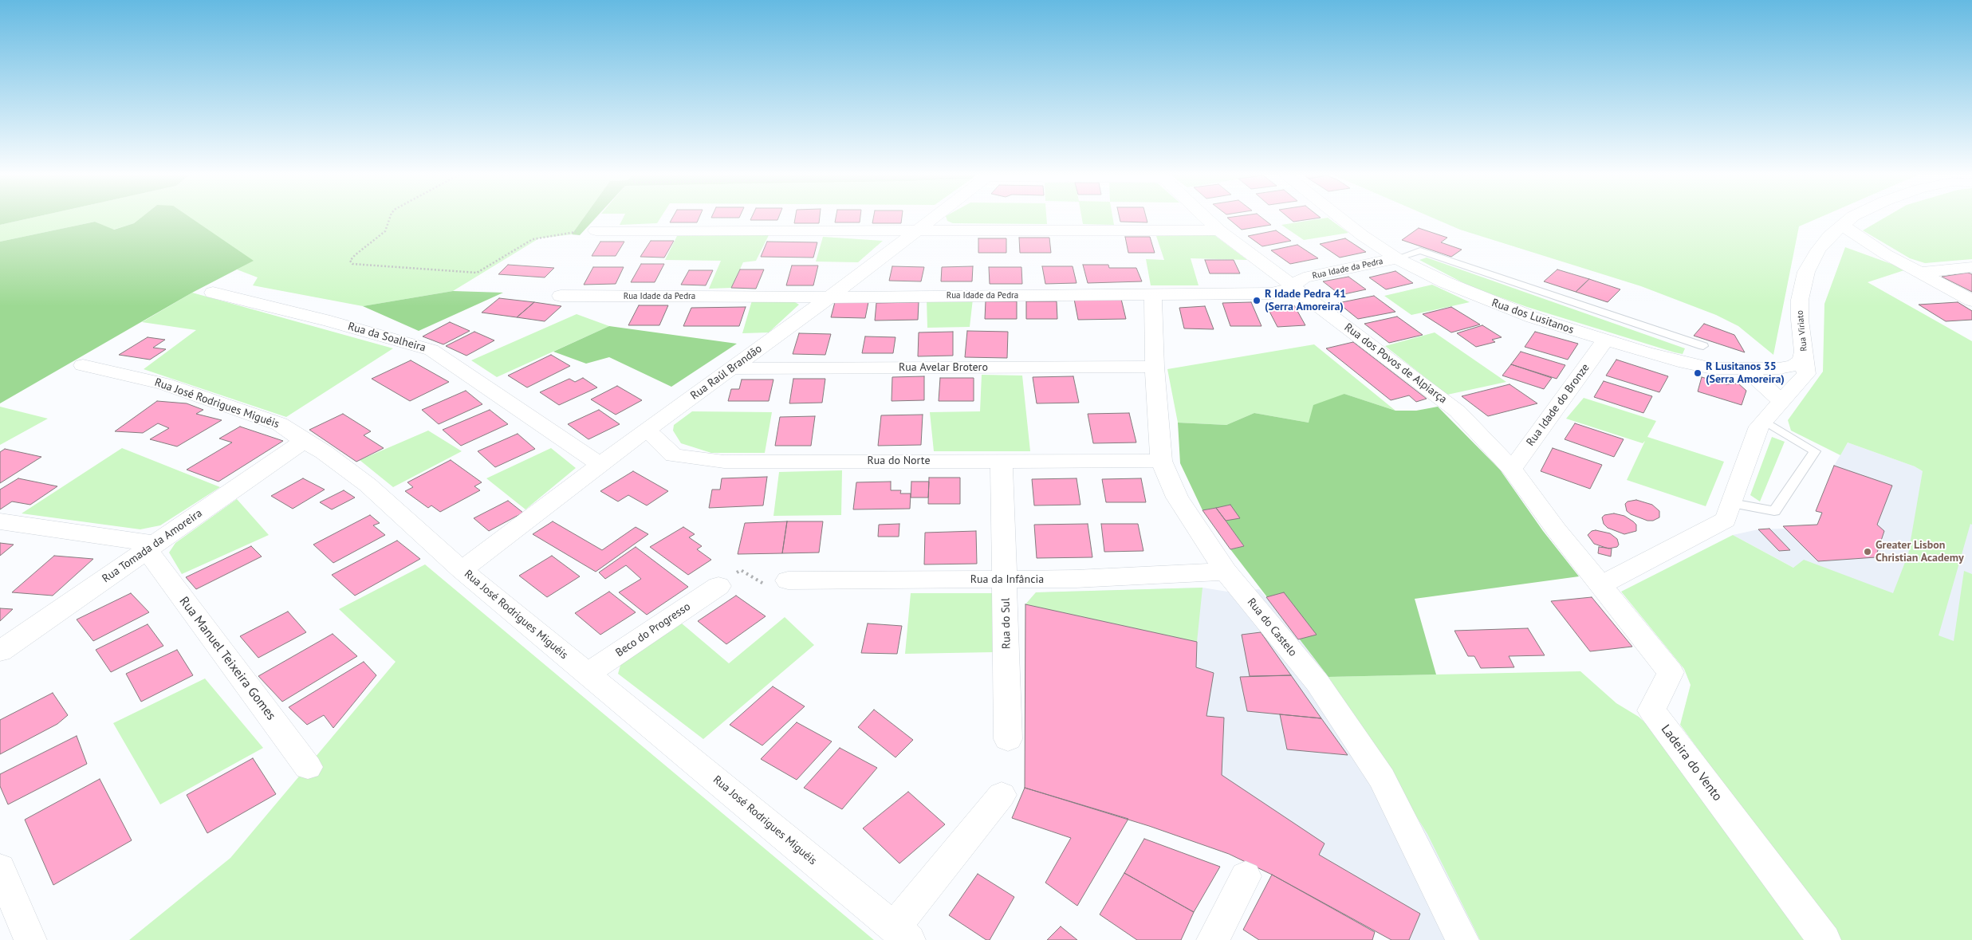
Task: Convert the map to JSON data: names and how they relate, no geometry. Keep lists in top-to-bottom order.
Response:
{
  "streets": {
    "street": [
      "Rua Idade da Pedra",
      "Rua dos Lusitanos",
      "Rua Viriato",
      "Rua da Soalheira",
      "Rua dos Povos de Alpiarça",
      "Rua Avelar Brotero",
      "Rua Raúl Brandão",
      "Rua José Rodrigues Miguéis",
      "Rua Idade do Bronze",
      "Rua do Norte",
      "Rua Tomada da Amoreira",
      "Rua da Infância",
      "Rua do Sul",
      "Rua do Castelo",
      "Beco do Progresso",
      "Rua Manuel Teixeira Gomes",
      "Ladeira do Vento"
    ]
  },
  "crossings": [
    ["Rua Idade da Pedra", "Rua dos Lusitanos"],
    ["Rua Idade da Pedra", "Rua dos Povos de Alpiarça"],
    ["Rua Idade da Pedra", "Rua Raúl Brandão"],
    ["Rua Idade da Pedra", "Rua do Castelo"],
    ["Rua dos Lusitanos", "Rua Viriato"],
    ["Rua dos Lusitanos", "Rua Idade do Bronze"],
    ["Rua Viriato", "Rua dos Povos de Alpiarça"],
    ["Rua Viriato", "Ladeira do Vento"],
    ["Rua da Soalheira", "Rua Raúl Brandão"],
    ["Rua dos Povos de Alpiarça", "Rua Idade do Bronze"],
    ["Rua dos Povos de Alpiarça", "Ladeira do Vento"],
    ["Rua Avelar Brotero", "Rua Raúl Brandão"],
    ["Rua Avelar Brotero", "Rua do Castelo"],
    ["Rua Raúl Brandão", "Rua José Rodrigues Miguéis"],
    ["Rua Raúl Brandão", "Rua do Norte"],
    ["Rua José Rodrigues Miguéis", "Rua Tomada da Amoreira"],
    ["Rua José Rodrigues Miguéis", "Beco do Progresso"],
    ["Rua do Norte", "Rua do Sul"],
    ["Rua do Norte", "Rua do Castelo"],
    ["Rua Tomada da Amoreira", "Rua Manuel Teixeira Gomes"],
    ["Rua da Infância", "Rua do Sul"],
    ["Rua da Infância", "Rua do Castelo"]
  ],
  "places": ["R Idade Pedra 41 (Serra Amoreira)", "R Lusitanos 35 (Serra Amoreira)", "Greater Lisbon Christian Academy"]
}
